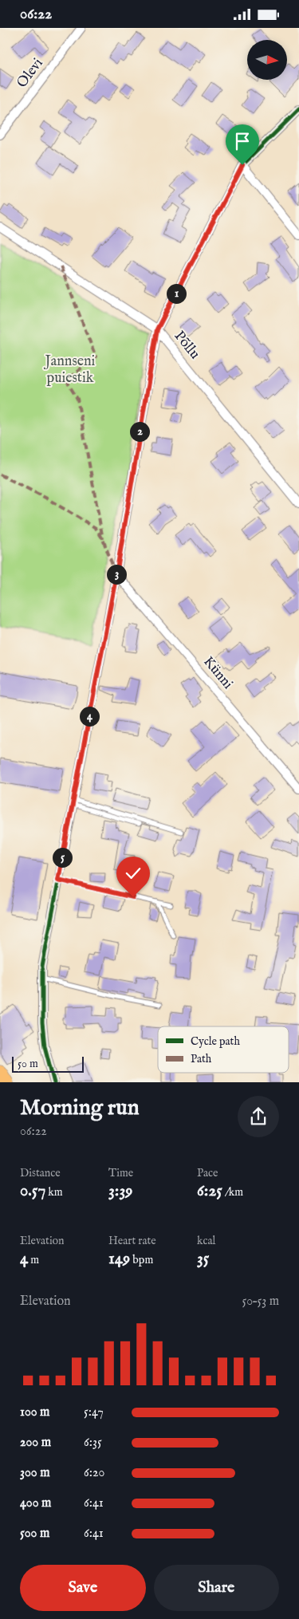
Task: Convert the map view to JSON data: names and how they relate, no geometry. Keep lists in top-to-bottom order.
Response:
{
  "streets": {
    "street": ["Olevi", "Põllu", "Künni"]
  },
  "parks": ["Jannseni puiestik"],
  "legend": ["Cycle path", "Path"],
  "scale_bar": "50 m",
  "north": "right",
  "page": {
    "status": "06:22",
    "pins": [
      "1",
      "2",
      "3",
      "4",
      "5"
    ],
    "scale": "50 m",
    "heading": ["Morning run", "06:22"],
    "stats": [
      ["Distance", "0.57 km"],
      ["Time", "3:39"],
      ["Pace", "6:25 /km"],
      ["Elevation", "4 m"],
      ["Heart rate", "149 bpm"],
      ["kcal", "35"]
    ],
    "chart": ["Elevation", "50–53 m"],
    "list": [
      {
        "name": "100 m",
        "note": "5:47"
      },
      {
        "name": "200 m",
        "note": "6:35"
      },
      {
        "name": "300 m",
        "note": "6:20"
      },
      {
        "name": "400 m",
        "note": "6:41"
      },
      {
        "name": "500 m",
        "note": "6:41"
      }
    ],
    "buttons": ["Save", "Share"]
  }
}
